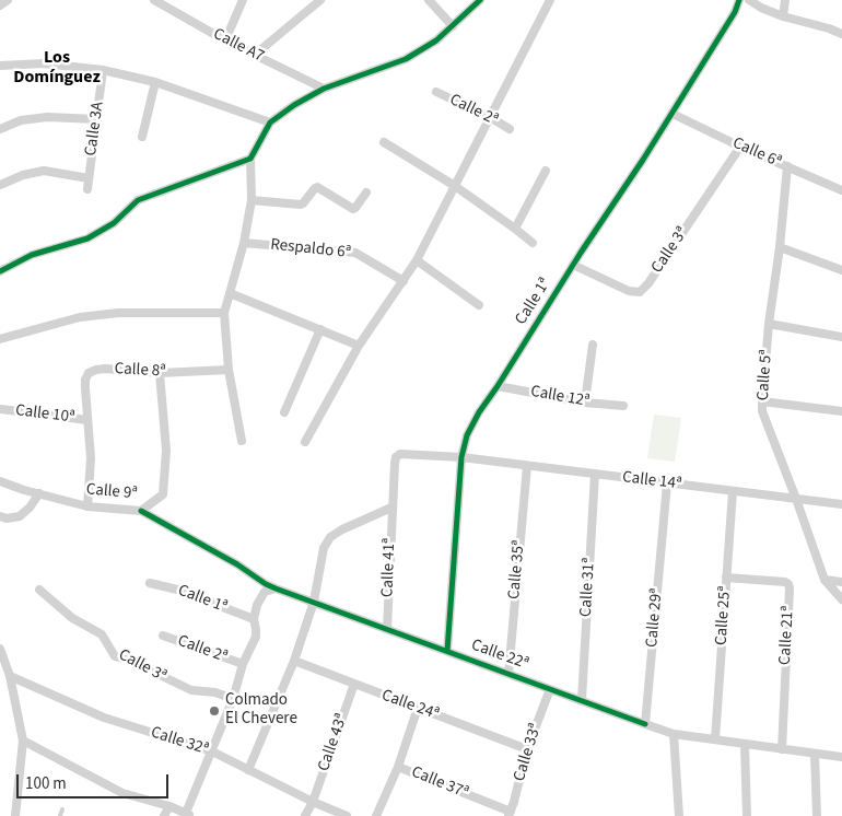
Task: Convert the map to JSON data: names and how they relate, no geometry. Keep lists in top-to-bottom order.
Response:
{
  "streets": {
    "street": [
      "Calle A7",
      "Calle 2ª",
      "Calle 3A",
      "Calle 6ª",
      "Respaldo 6ª",
      "Calle 3ª",
      "Calle 1ª",
      "Calle 8ª",
      "Calle 5ª",
      "Calle 12ª",
      "Calle 10ª",
      "Calle 14ª",
      "Calle 9ª",
      "Calle 41ª",
      "Calle 35ª",
      "Calle 31ª",
      "Calle 25ª",
      "Calle 29ª",
      "Calle 21ª",
      "Calle 22ª",
      "Calle 24ª",
      "Calle 32ª",
      "Calle 43ª",
      "Calle 33ª",
      "Calle 37ª"
    ]
  },
  "crossings": [
    ["Calle 6ª", "Calle 3ª"],
    ["Calle 6ª", "Calle 1ª"],
    ["Calle 6ª", "Calle 5ª"],
    ["Calle 3ª", "Calle 1ª"],
    ["Calle 1ª", "Calle 12ª"],
    ["Calle 1ª", "Calle 14ª"],
    ["Calle 1ª", "Calle 41ª"],
    ["Calle 1ª", "Calle 22ª"],
    ["Calle 8ª", "Calle 10ª"],
    ["Calle 8ª", "Calle 9ª"],
    ["Calle 5ª", "Calle 14ª"],
    ["Calle 14ª", "Calle 41ª"],
    ["Calle 14ª", "Calle 35ª"],
    ["Calle 14ª", "Calle 31ª"],
    ["Calle 14ª", "Calle 25ª"],
    ["Calle 14ª", "Calle 29ª"],
    ["Calle 9ª", "Calle 22ª"],
    ["Calle 41ª", "Calle 22ª"],
    ["Calle 35ª", "Calle 22ª"],
    ["Calle 31ª", "Calle 22ª"],
    ["Calle 25ª", "Calle 21ª"],
    ["Calle 29ª", "Calle 22ª"],
    ["Calle 22ª", "Calle 33ª"],
    ["Calle 24ª", "Calle 43ª"],
    ["Calle 24ª", "Calle 33ª"],
    ["Calle 32ª", "Calle 43ª"],
    ["Calle 33ª", "Calle 37ª"]
  ],
  "districts": ["Los Domínguez"],
  "places": ["Colmado El Chevere"],
  "scale_bar": "100 m"
}
